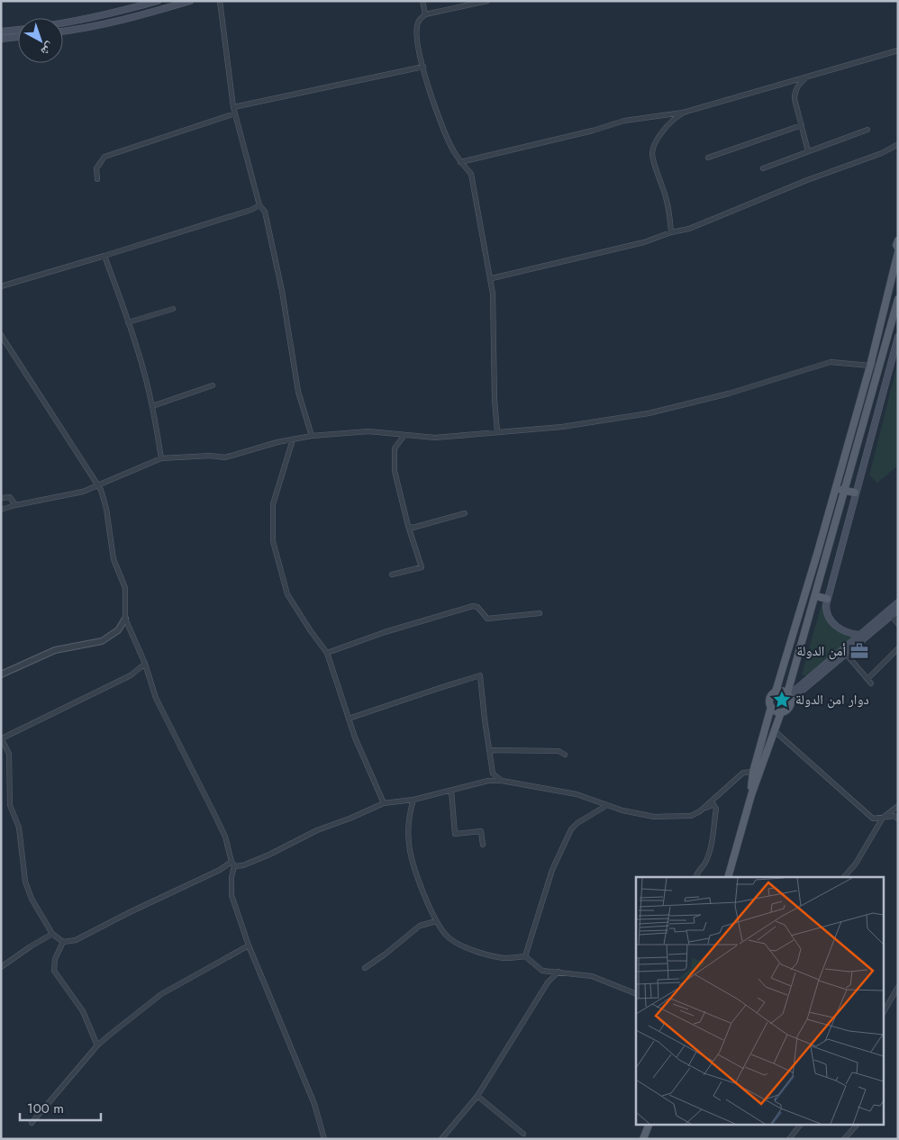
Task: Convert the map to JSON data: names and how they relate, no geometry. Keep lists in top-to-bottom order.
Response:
{
  "places": {
    "office": ["أمن الدولة"],
    "place": ["دوار امن الدولة"]
  },
  "scale_bar": "100 m",
  "north": "bottom right"
}
